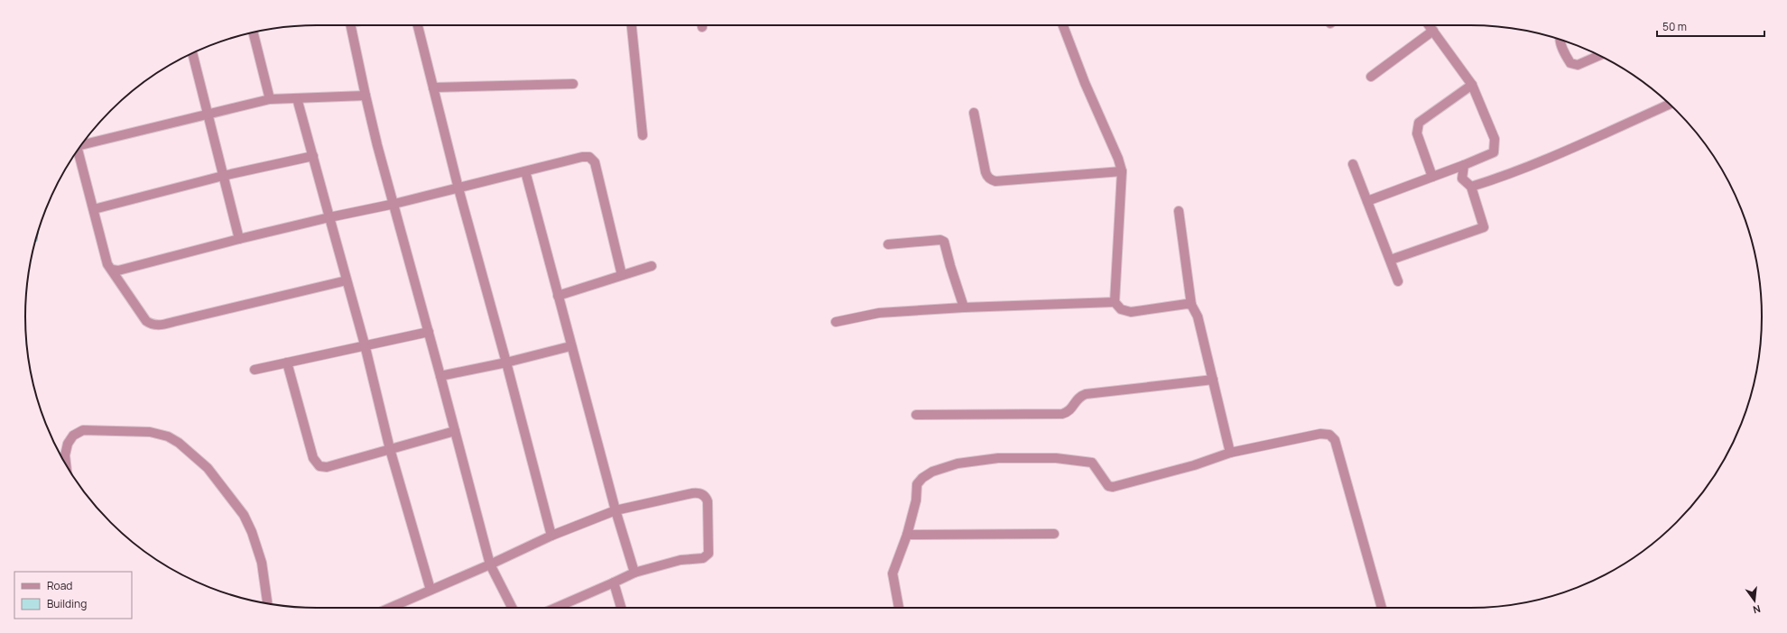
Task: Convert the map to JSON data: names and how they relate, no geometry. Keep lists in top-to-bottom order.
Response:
{
  "legend": ["Road", "Building"],
  "scale_bar": "50 m",
  "north": "bottom"
}
